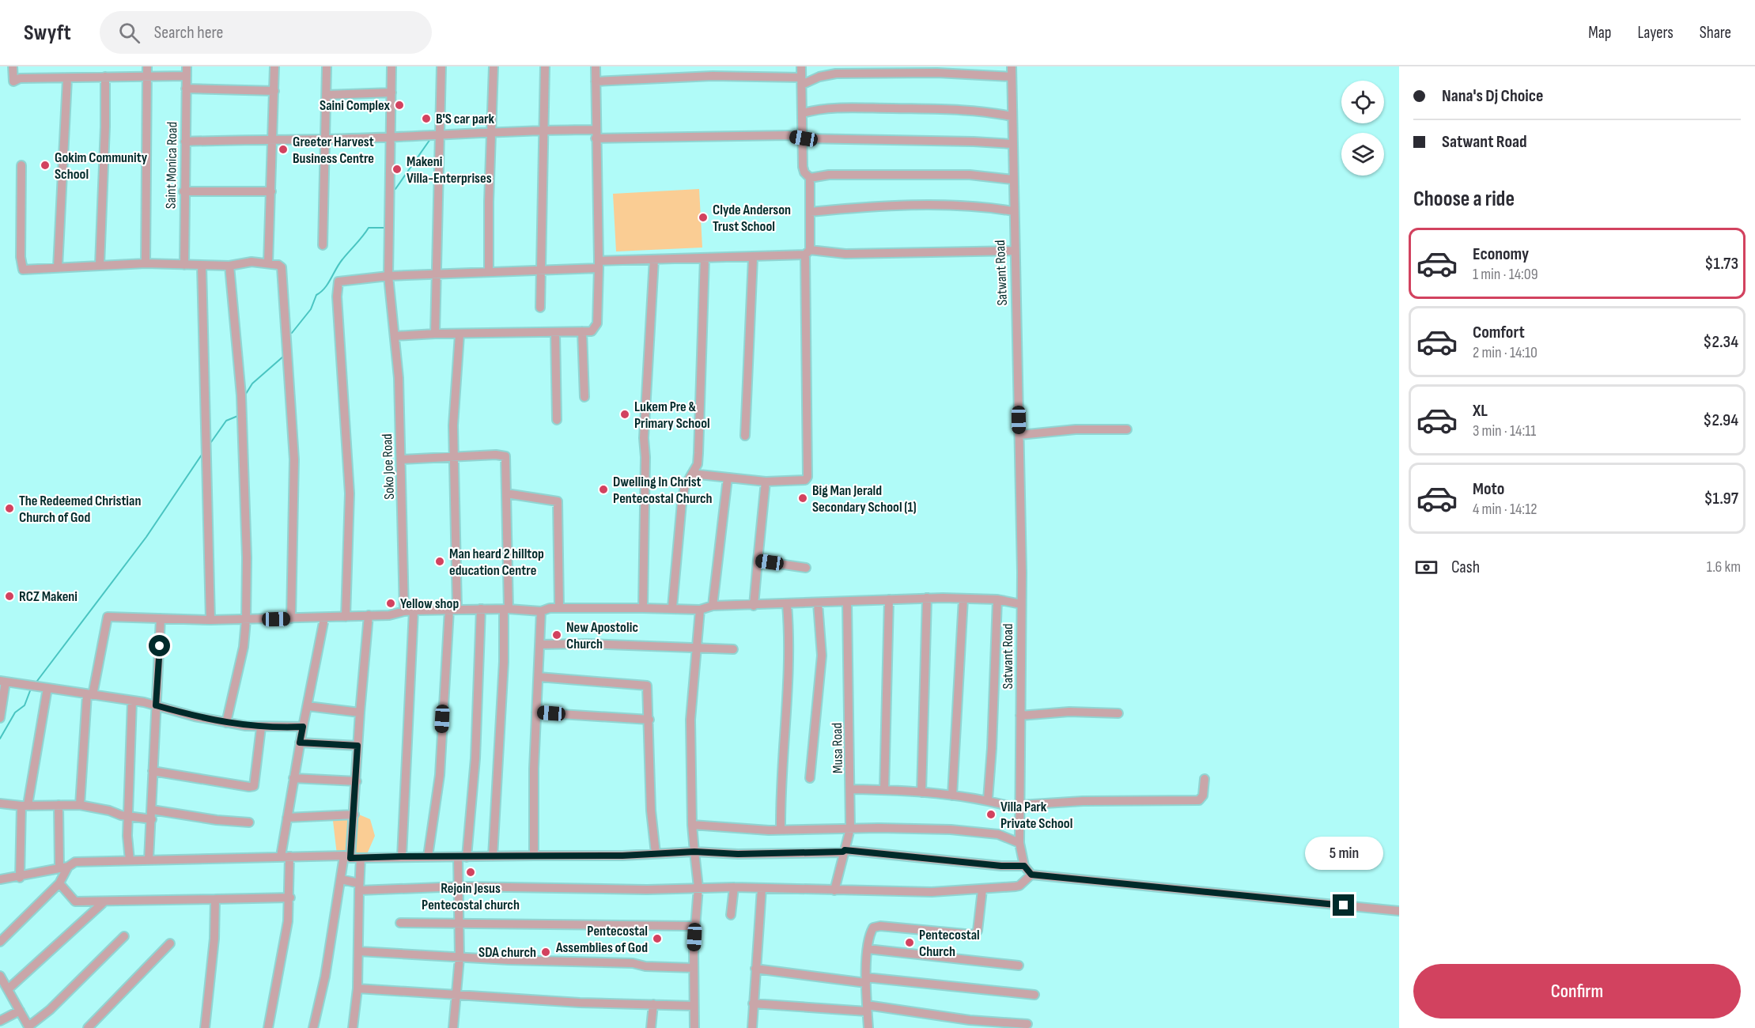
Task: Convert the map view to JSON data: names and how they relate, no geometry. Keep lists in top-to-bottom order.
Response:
{
  "streets": {
    "street": [
      "Saint Monica Road",
      "Satwant Road",
      "Soko Joe Road",
      "Musa Road"
    ]
  },
  "places": [
    "Saini Complex",
    "B'S car park",
    "Greeter Harvest Business Centre",
    "Gokim Community School",
    "Makeni Villa-Enterprises",
    "Clyde Anderson Trust School",
    "Lukem Pre & Primary School",
    "Dwelling In Christ Pentecostal Church",
    "Big Man Jerald Secondary School (1)",
    "The Redeemed Christian Church of God",
    "Man heard 2 hilltop education Centre",
    "RCZ Makeni",
    "Yellow shop",
    "New Apostolic Church",
    "Villa Park Private School",
    "Rejoin Jesus Pentecostal church",
    "Pentecostal Assemblies of God",
    "Pentecostal Church",
    "SDA church"
  ],
  "page": {
    "header": "Swyft",
    "search": "Search here",
    "nav": ["Map", "Layers", "Share"],
    "banner": ["Nana's Dj Choice", "Satwant Road"],
    "heading": "Choose a ride",
    "list": [
      {
        "name": "Economy",
        "note": "1 min · 14:09",
        "value": "$1.73"
      },
      {
        "name": "Comfort",
        "note": "2 min · 14:10",
        "value": "$2.34"
      },
      {
        "name": "XL",
        "note": "3 min · 14:11",
        "value": "$2.94"
      },
      {
        "name": "Moto",
        "note": "4 min · 14:12",
        "value": "$1.97"
      }
    ],
    "pay": ["Cash", "1.6 km"],
    "bubble": "5 min",
    "buttons": "Confirm"
  }
}
